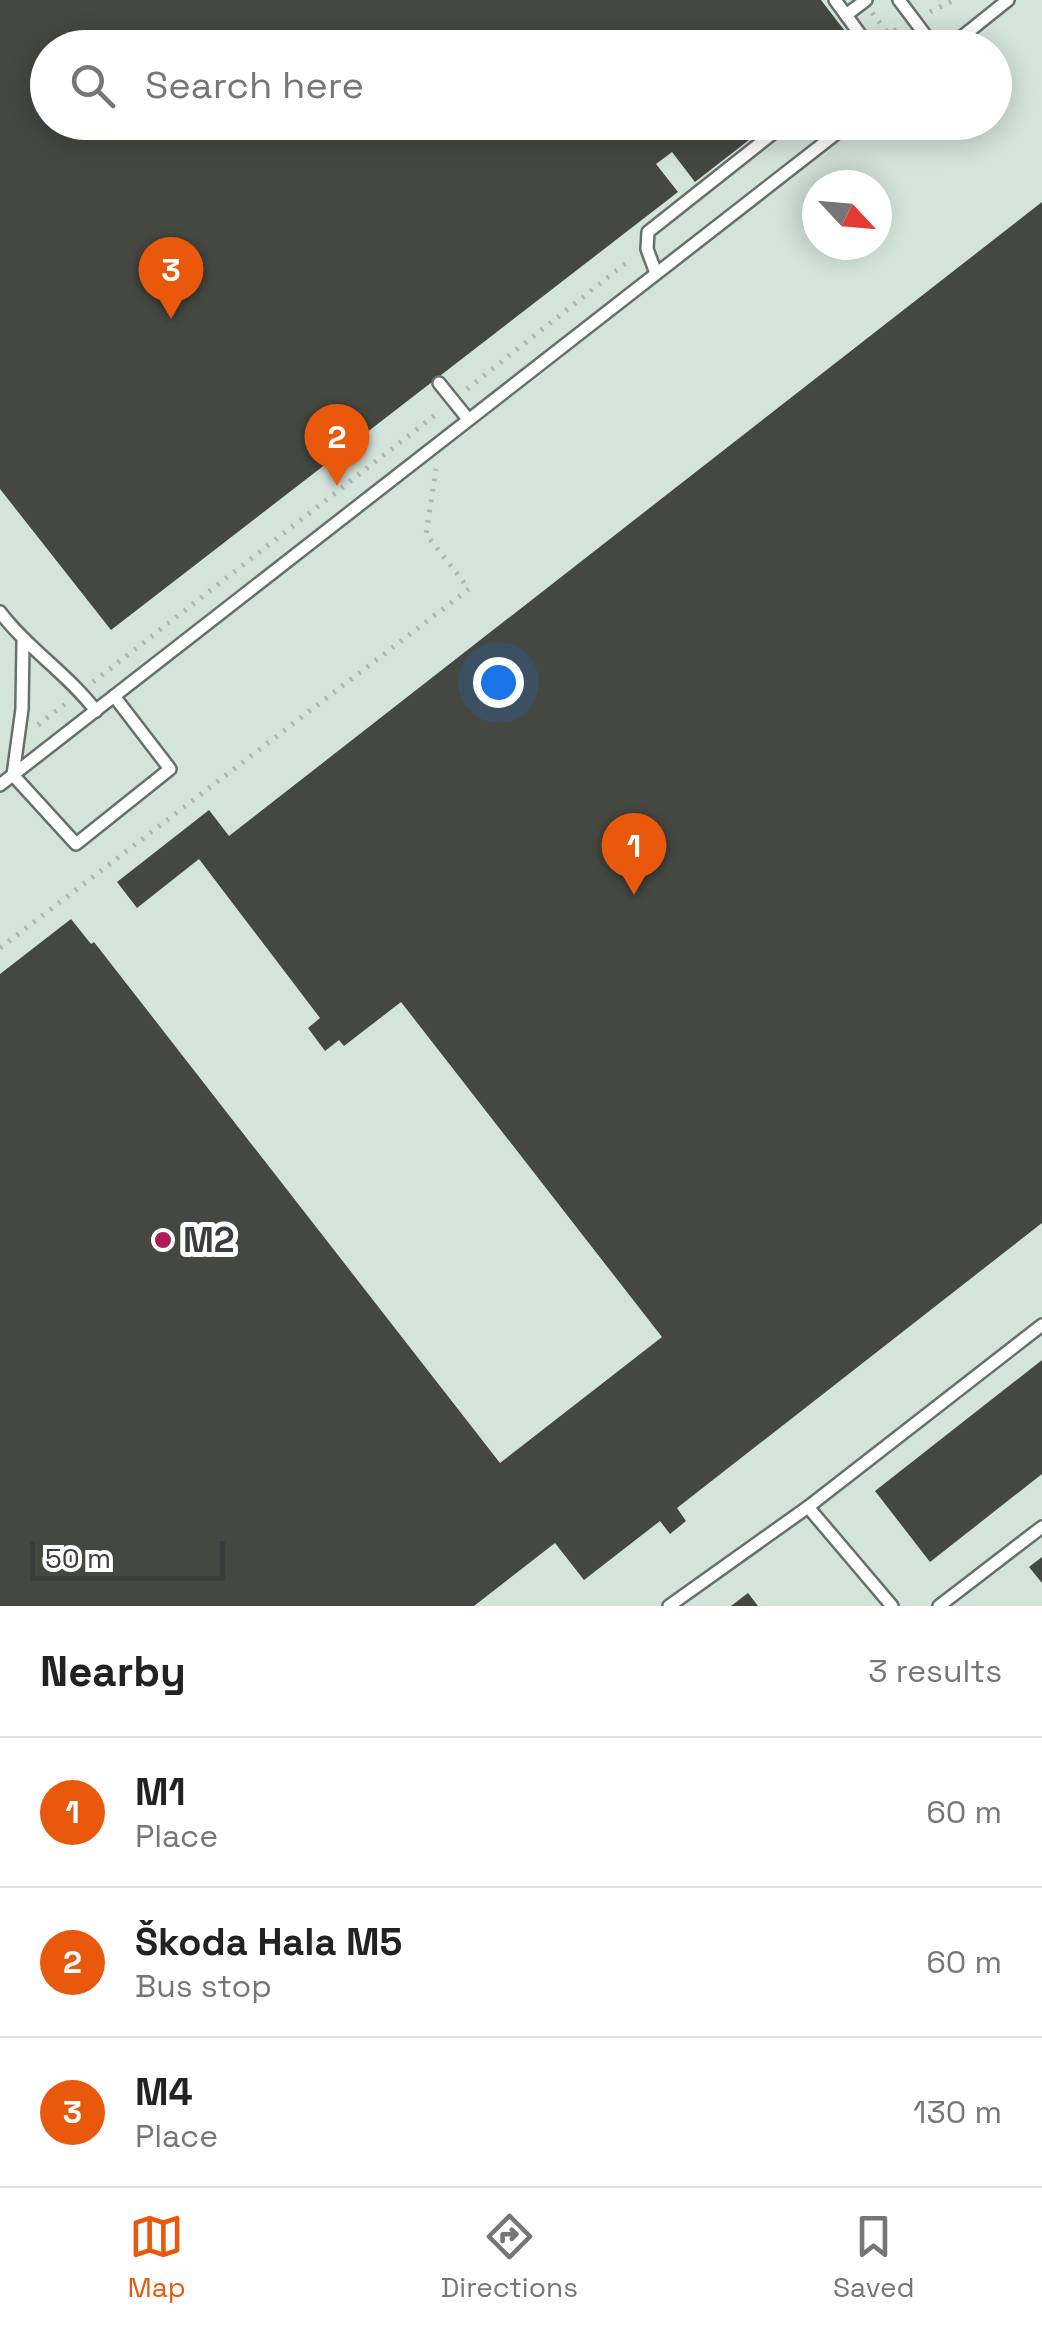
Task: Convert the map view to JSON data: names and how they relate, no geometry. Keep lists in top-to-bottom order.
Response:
{
  "places": ["M2"],
  "scale_bar": "50 m",
  "north": "bottom right",
  "page": {
    "search": "Search here",
    "pins": ["3", "2", "1"],
    "scale": "50 m",
    "heading": ["Nearby", "3 results"],
    "list": [
      {
        "mark": "1",
        "name": "M1",
        "note": "Place",
        "value": "60 m"
      },
      {
        "mark": "2",
        "name": "Škoda Hala M5",
        "note": "Bus stop",
        "value": "60 m"
      },
      {
        "mark": "3",
        "name": "M4",
        "note": "Place",
        "value": "130 m"
      }
    ],
    "nav": ["Map", "Directions", "Saved"]
  }
}
